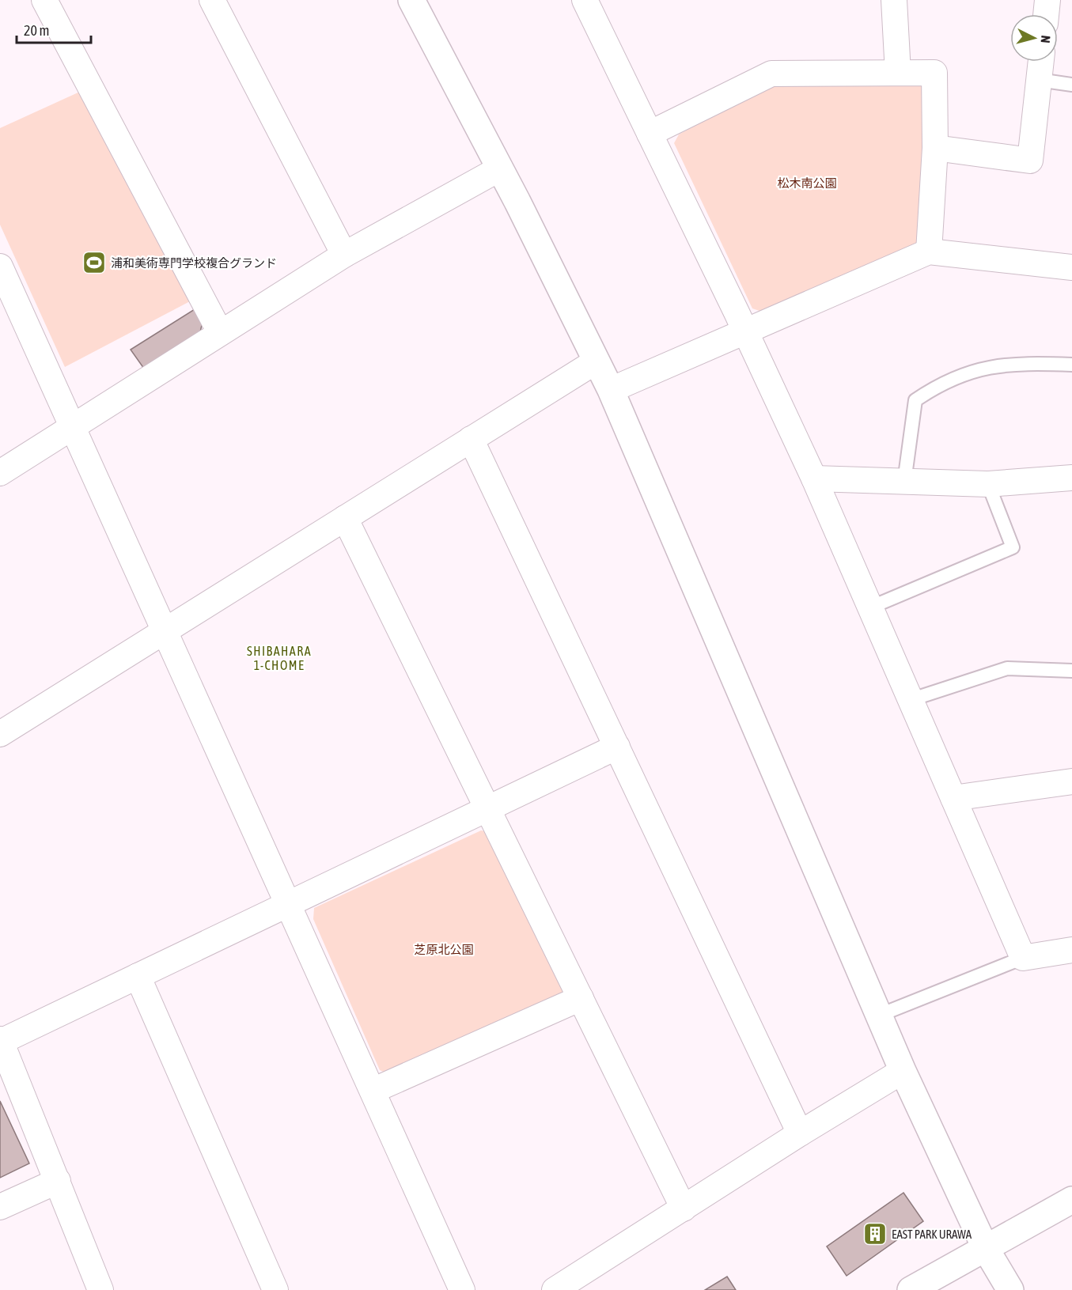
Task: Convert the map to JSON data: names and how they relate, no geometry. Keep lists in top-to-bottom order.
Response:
{
  "districts": ["SHIBAHARA 1-CHOME"],
  "parks": ["松木南公園", "芝原北公園"],
  "places": {
    "sports": ["浦和美術専門学校複合グランド"],
    "building": ["EAST PARK URAWA"]
  },
  "scale_bar": "20 m",
  "north": "right"
}
